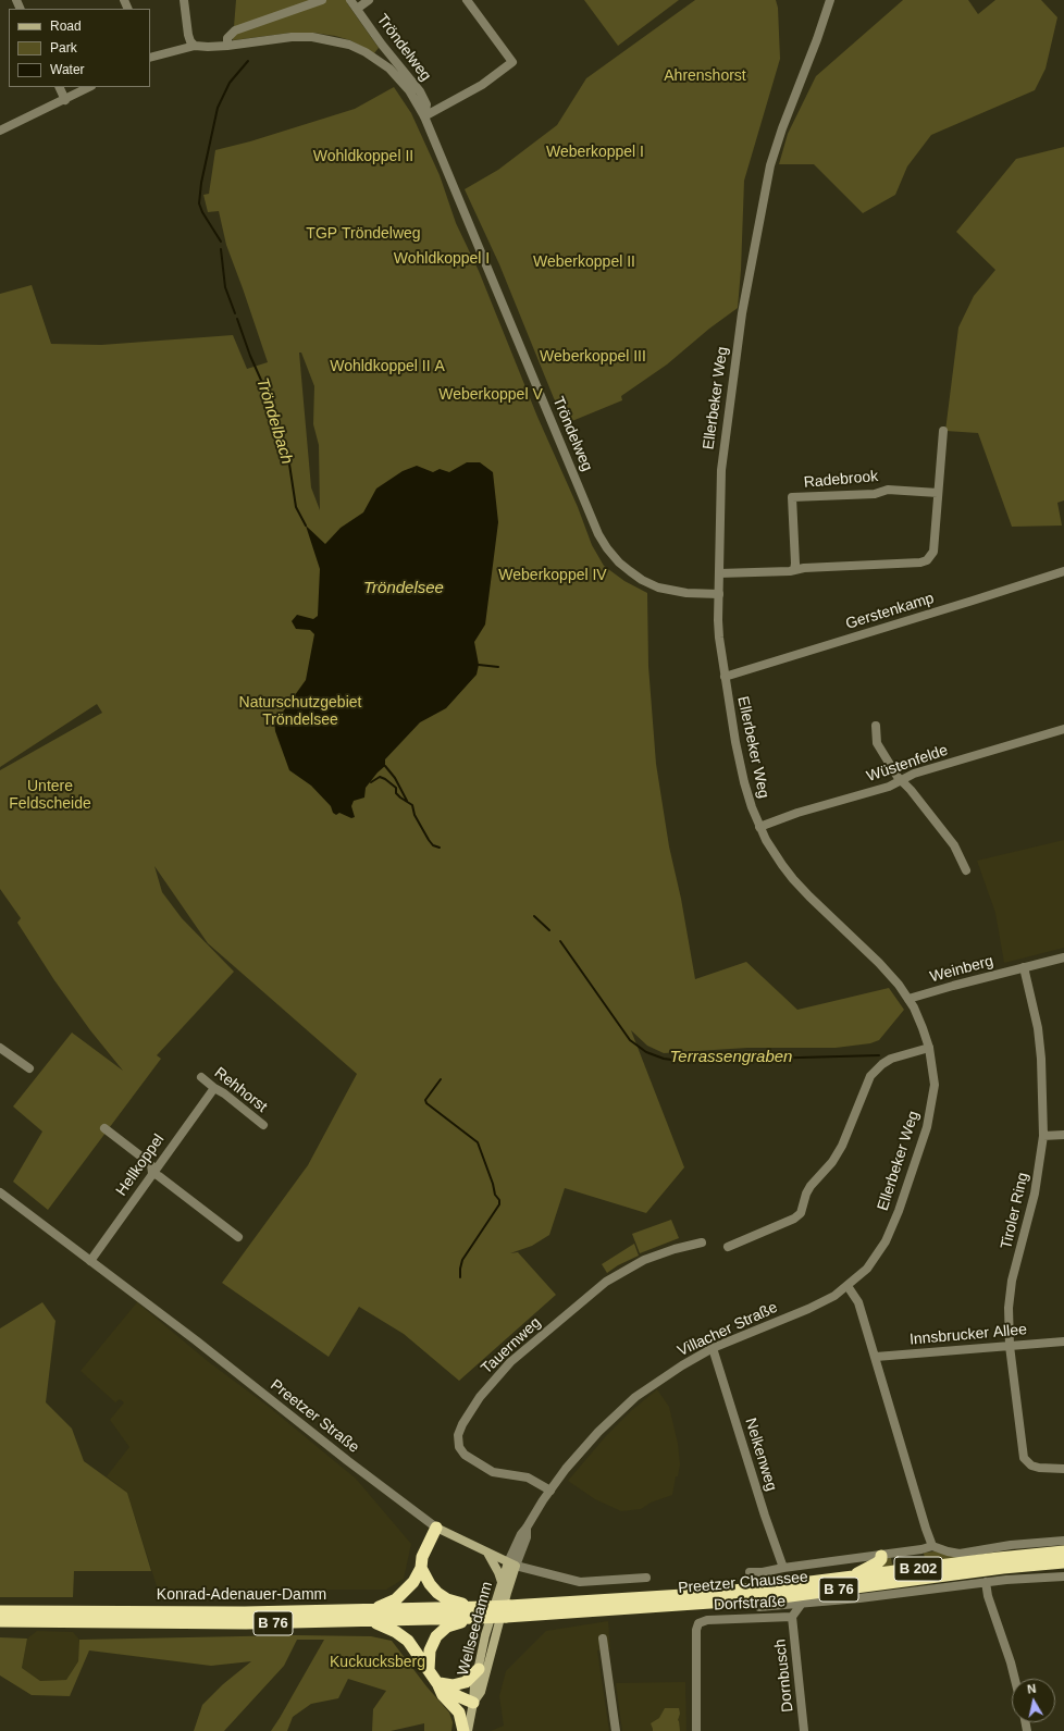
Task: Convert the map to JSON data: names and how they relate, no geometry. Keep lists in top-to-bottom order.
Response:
{
  "streets": {
    "highway": [
      "B 202",
      "Preetzer Chaussee",
      "B 76",
      "Konrad-Adenauer-Damm"
    ],
    "main road": ["Preetzer Straße", "Wellseedamm"],
    "street": [
      "Tröndelweg",
      "Ellerbeker Weg",
      "Radebrook",
      "Gerstenkamp",
      "Wüstenfelde",
      "Weinberg",
      "Rehhorst",
      "Hellkoppel",
      "Tiroler Ring",
      "Villacher Straße",
      "Innsbrucker Allee",
      "Tauernweg",
      "Nelkenweg",
      "Dorfstraße",
      "Dornbusch"
    ]
  },
  "crossings": [
    ["Tröndelweg", "Ellerbeker Weg"],
    ["Ellerbeker Weg", "Gerstenkamp"],
    ["Ellerbeker Weg", "Wüstenfelde"],
    ["Ellerbeker Weg", "Weinberg"],
    ["Ellerbeker Weg", "Villacher Straße"],
    ["Weinberg", "Tiroler Ring"],
    ["Rehhorst", "Hellkoppel"],
    ["Hellkoppel", "Preetzer Straße"],
    ["Tiroler Ring", "Innsbrucker Allee"],
    ["Villacher Straße", "Tauernweg"],
    ["Villacher Straße", "Preetzer Straße"],
    ["Villacher Straße", "Nelkenweg"],
    ["Villacher Straße", "Wellseedamm"],
    ["Preetzer Straße", "Wellseedamm"],
    ["Nelkenweg", "Preetzer Chaussee"],
    ["Preetzer Chaussee", "Konrad-Adenauer-Damm"],
    ["Preetzer Chaussee", "Dorfstraße"],
    ["Dorfstraße", "Dornbusch"]
  ],
  "water": ["Tröndelbach", "Tröndelsee", "Terrassengraben"],
  "parks": [
    "Ahrenshorst",
    "Weberkoppel I",
    "Wohldkoppel II",
    "TGP Tröndelweg",
    "Wohldkoppel I",
    "Weberkoppel II",
    "Weberkoppel III",
    "Wohldkoppel II A",
    "Weberkoppel V",
    "Weberkoppel IV",
    "Naturschutzgebiet Tröndelsee",
    "Untere Feldscheide",
    "Kuckucksberg"
  ],
  "legend": ["Road", "Park", "Water"],
  "north": "top"
}
